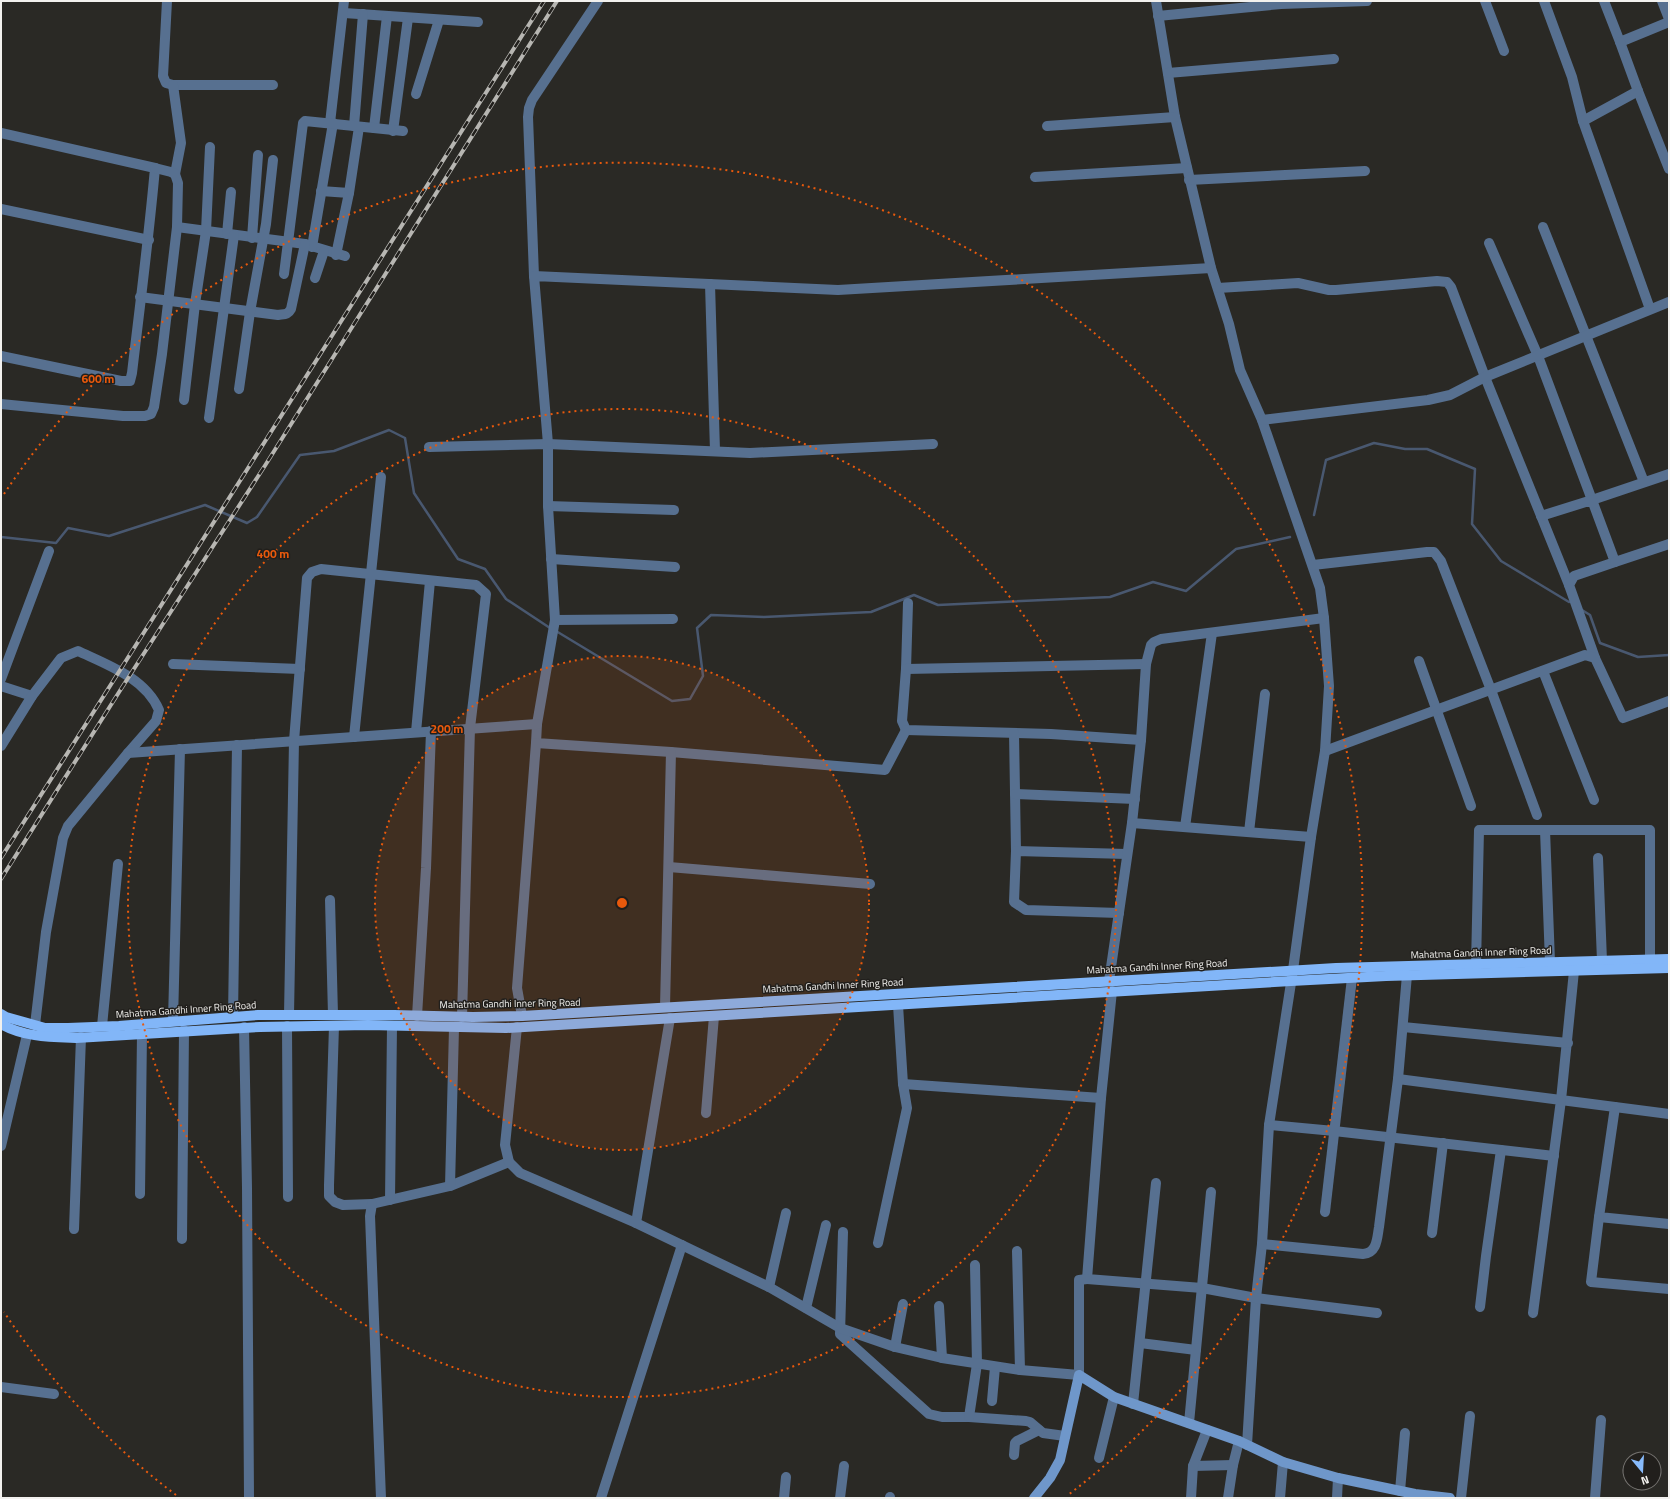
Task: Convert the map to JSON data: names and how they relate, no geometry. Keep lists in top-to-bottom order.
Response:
{
  "streets": {
    "main road": ["Mahatma Gandhi Inner Ring Road"]
  },
  "north": "bottom",
  "rings": ["600 m", "400 m", "200 m"]
}
